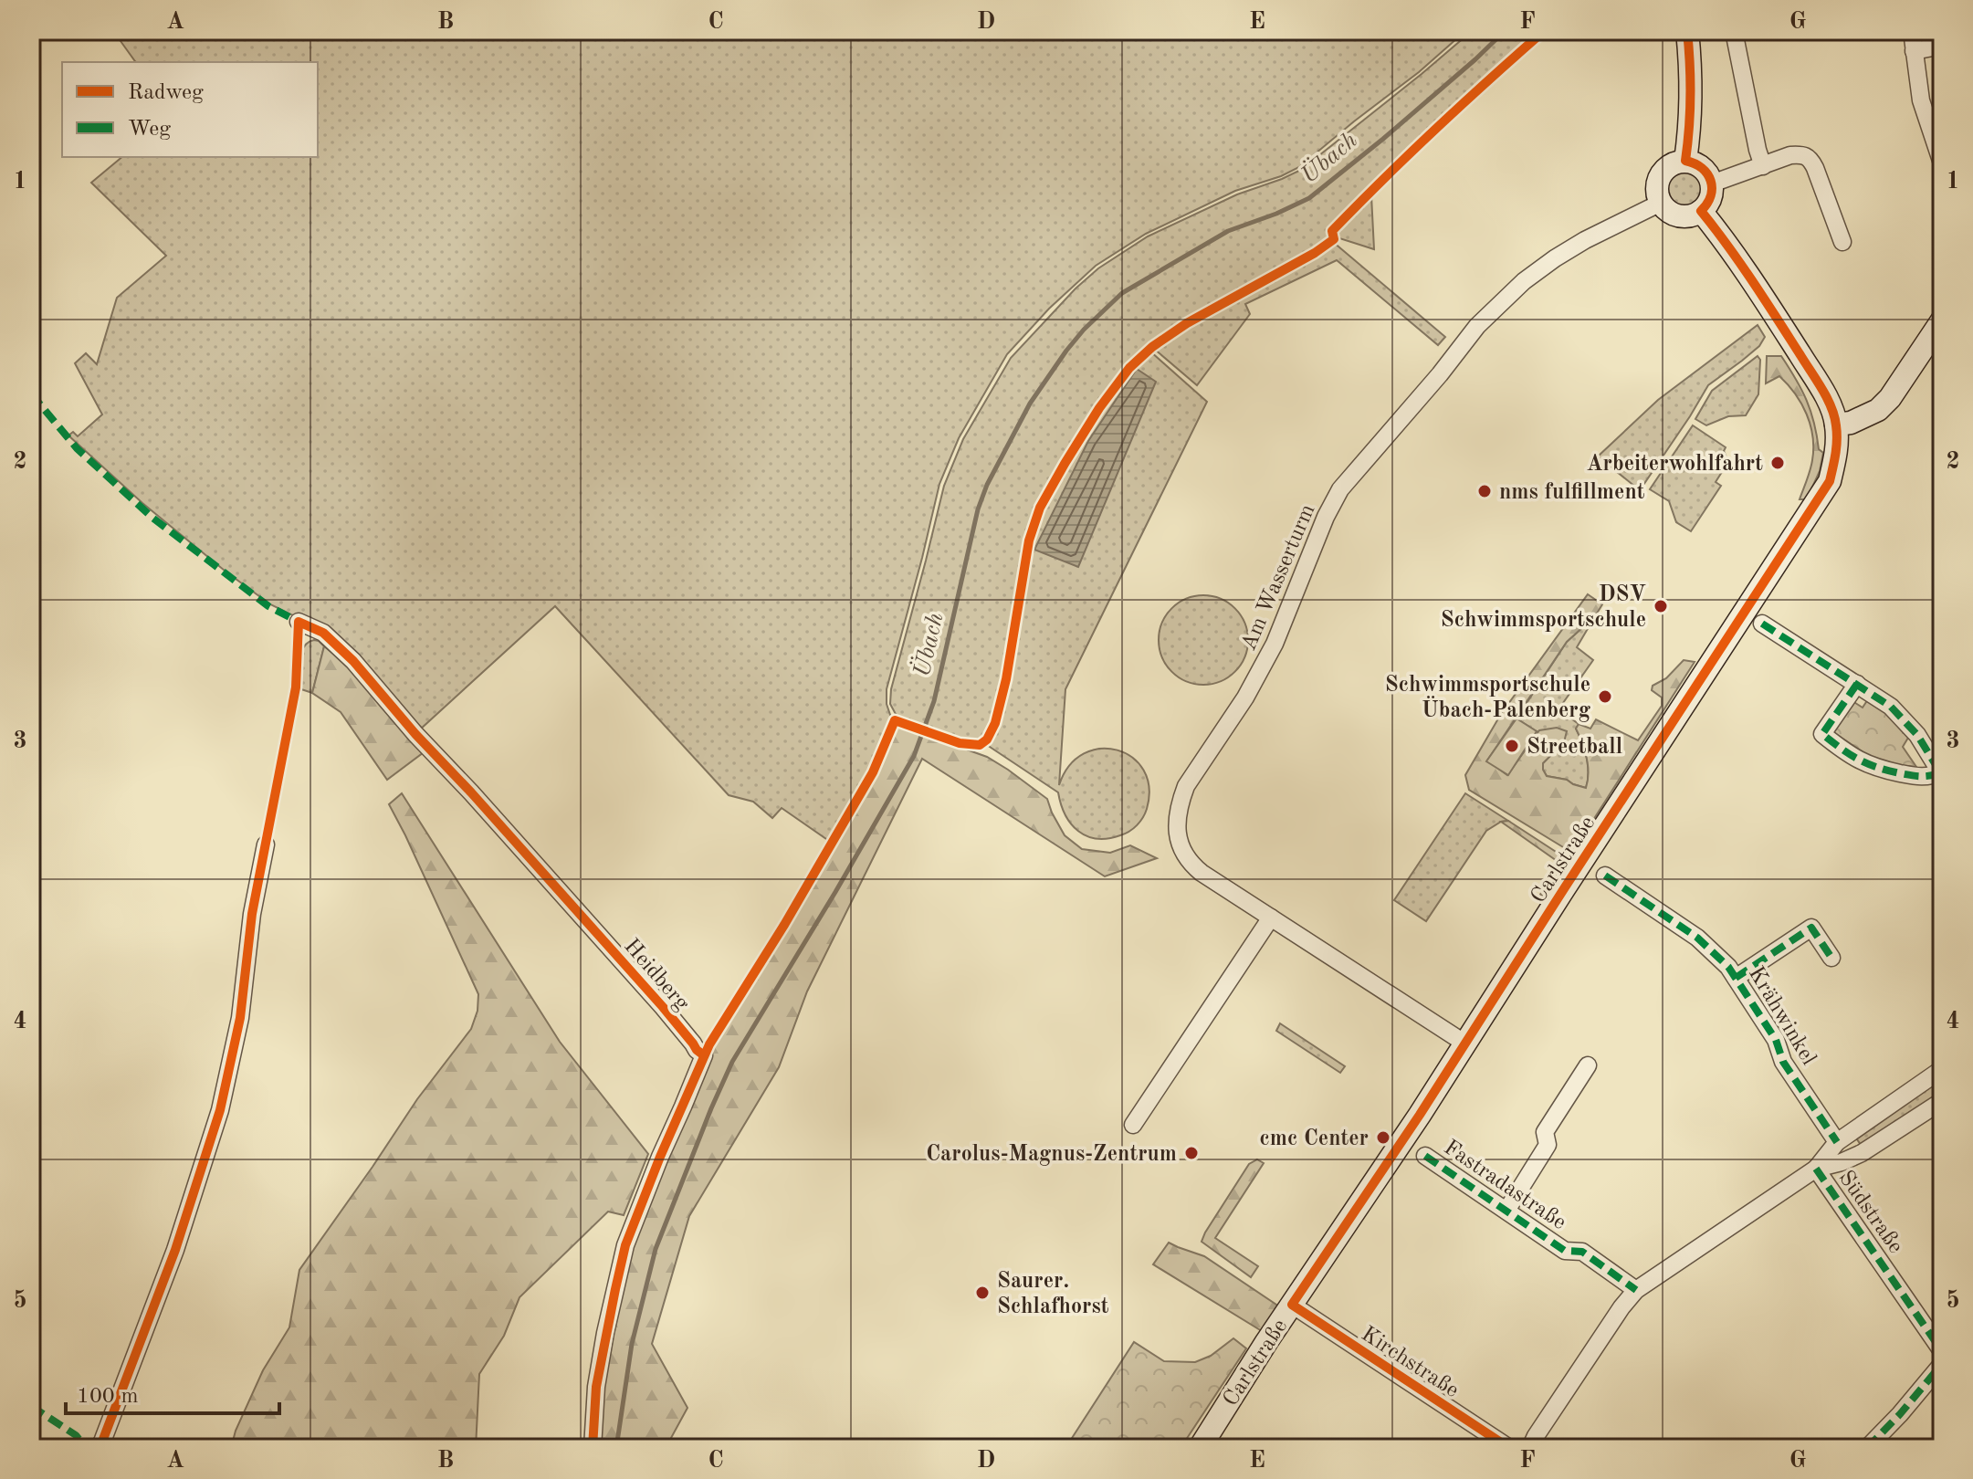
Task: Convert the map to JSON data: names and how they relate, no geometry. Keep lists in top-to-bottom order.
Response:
{
  "streets": {
    "main road": ["Carlstraße"],
    "street": [
      "Am Wasserturm",
      "Heidberg",
      "Krähwinkel",
      "Fastradastraße",
      "Südstraße",
      "Kirchstraße"
    ]
  },
  "crossings": [
    ["Am Wasserturm", "Carlstraße"],
    ["Carlstraße", "Kirchstraße"]
  ],
  "water": ["Übach"],
  "places": [
    "Arbeiterwohlfahrt",
    "nms fulfillment",
    "DSV Schwimmsportschule",
    "Schwimmsportschule Übach-Palenberg",
    "Streetball",
    "cmc Center",
    "Carolus-Magnus-Zentrum",
    "Saurer. Schlafhorst"
  ],
  "legend": ["Radweg", "Weg"],
  "scale_bar": "100 m",
  "grid": {
    "columns": [
      "A",
      "B",
      "C",
      "D",
      "E",
      "F",
      "G"
    ],
    "rows": [
      "1",
      "2",
      "3",
      "4",
      "5"
    ]
  }
}
